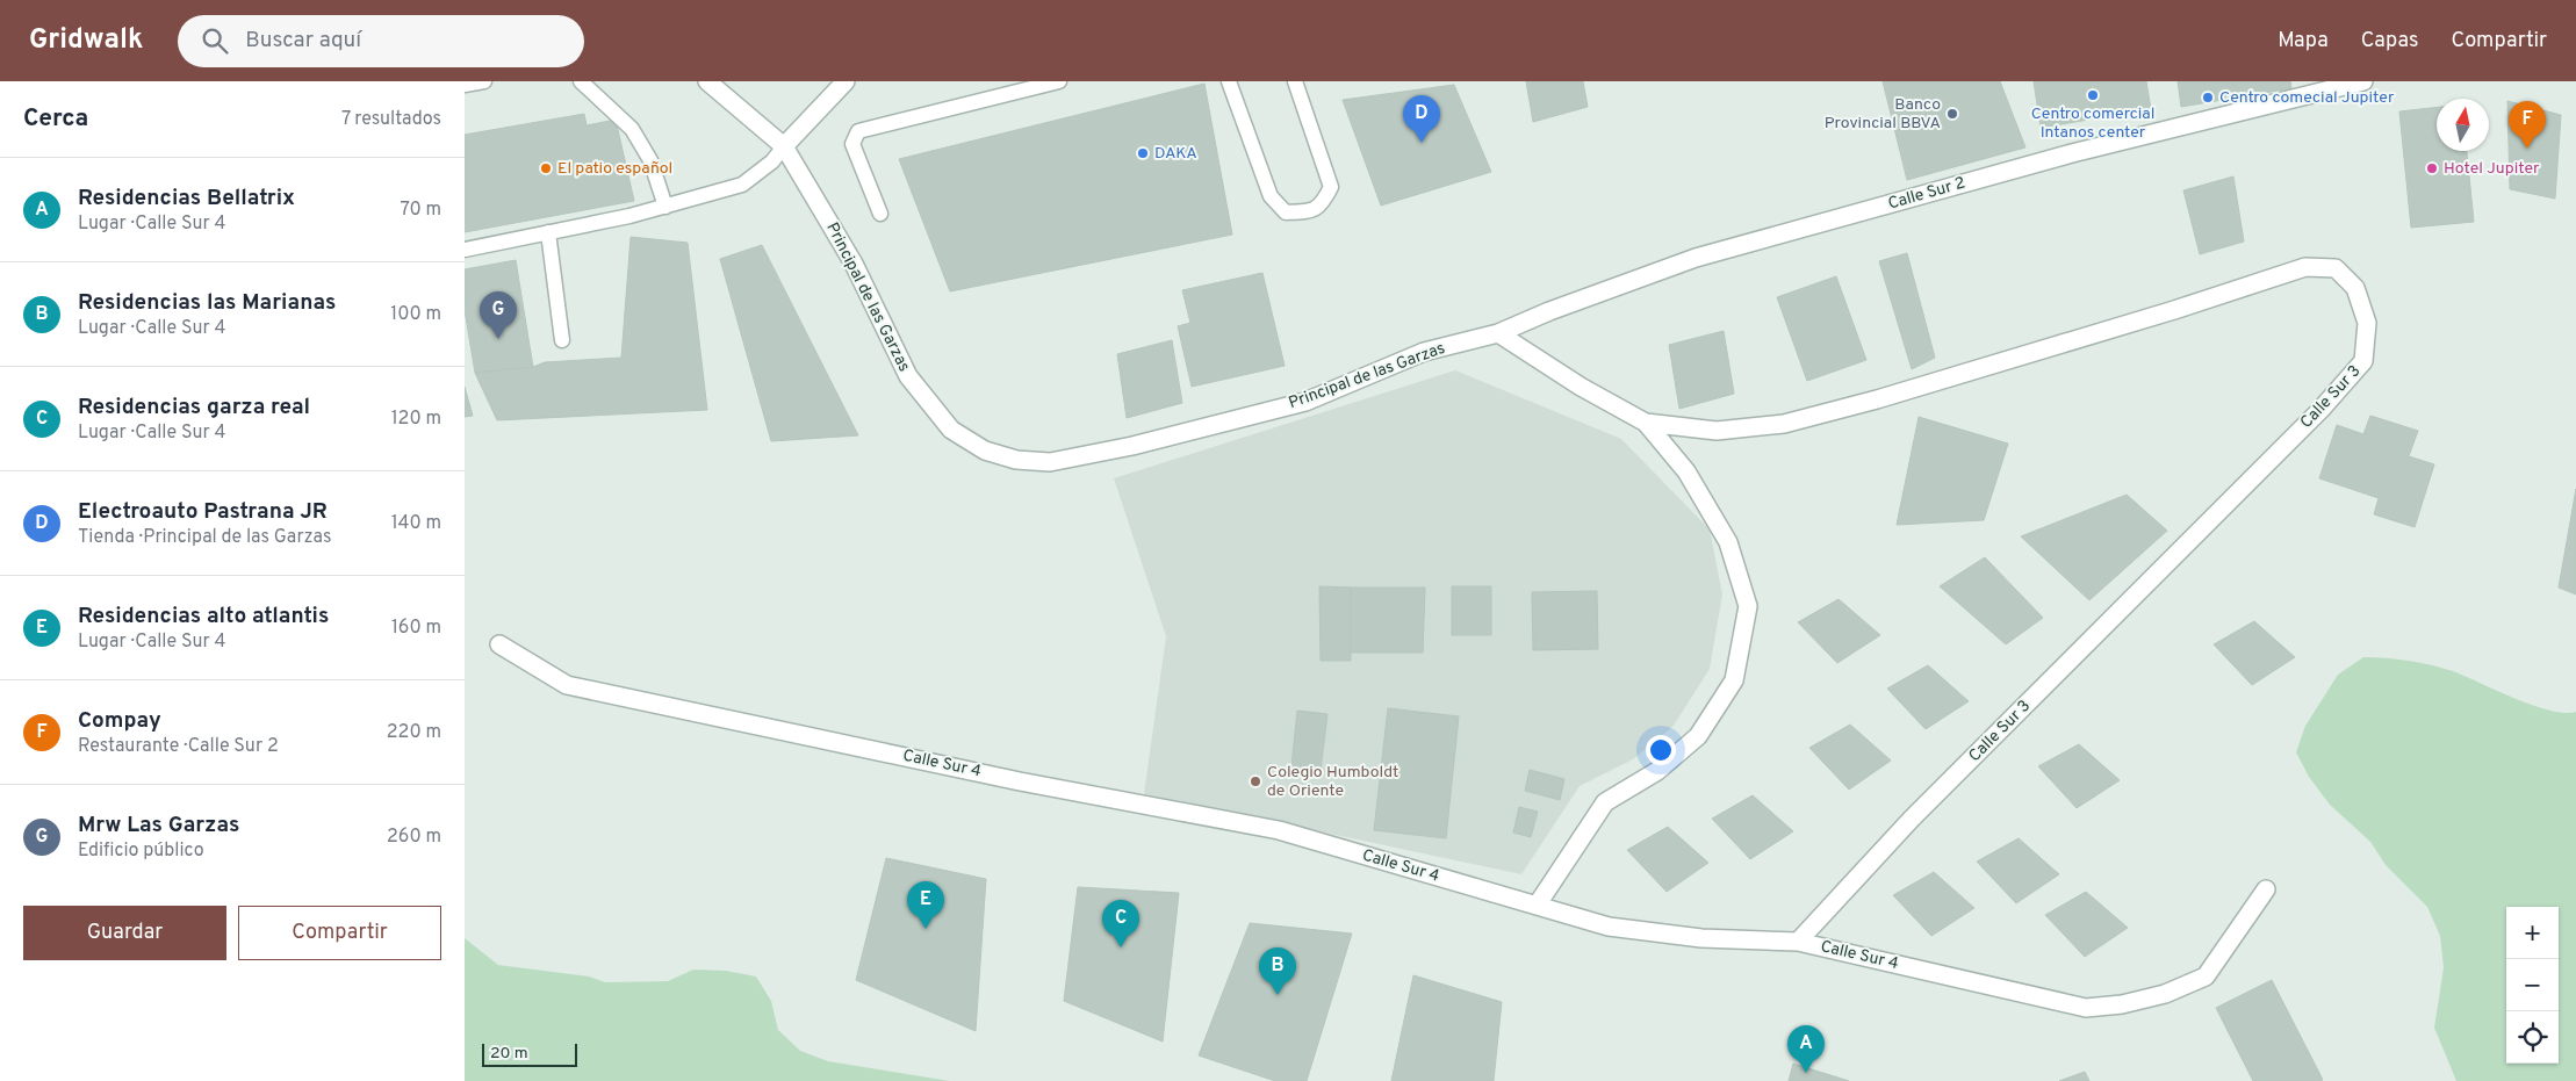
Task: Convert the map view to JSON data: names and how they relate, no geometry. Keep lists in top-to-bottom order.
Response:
{
  "streets": {
    "street": [
      "Calle Sur 2",
      "Principal de las Garzas",
      "Calle Sur 3",
      "Calle Sur 4"
    ]
  },
  "crossings": [
    ["Calle Sur 2", "Principal de las Garzas"],
    ["Calle Sur 3", "Calle Sur 4"]
  ],
  "places": [
    "Centro comercial Intanos center",
    "Centro comecial Jupiter",
    "Banco Provincial BBVA",
    "DAKA",
    "El patio español",
    "Hotel Jupiter",
    "Colegio Humboldt de Oriente"
  ],
  "scale_bar": "20 m",
  "north": "top",
  "page": {
    "header": "Gridwalk",
    "search": "Buscar aquí",
    "nav": ["Mapa", "Capas", "Compartir"],
    "heading": ["Cerca", "7 resultados"],
    "pins": [
      "D",
      "F",
      "G",
      "E",
      "C",
      "B",
      "A"
    ],
    "list": [
      {
        "mark": "A",
        "name": "Residencias Bellatrix",
        "note": "Lugar · Calle Sur 4",
        "value": "70 m"
      },
      {
        "mark": "B",
        "name": "Residencias las Marianas",
        "note": "Lugar · Calle Sur 4",
        "value": "100 m"
      },
      {
        "mark": "C",
        "name": "Residencias garza real",
        "note": "Lugar · Calle Sur 4",
        "value": "120 m"
      },
      {
        "mark": "D",
        "name": "Electroauto Pastrana JR",
        "note": "Tienda · Principal de las Garzas",
        "value": "140 m"
      },
      {
        "mark": "E",
        "name": "Residencias alto atlantis",
        "note": "Lugar · Calle Sur 4",
        "value": "160 m"
      },
      {
        "mark": "F",
        "name": "Compay",
        "note": "Restaurante · Calle Sur 2",
        "value": "220 m"
      },
      {
        "mark": "G",
        "name": "Mrw Las Garzas",
        "note": "Edificio público",
        "value": "260 m"
      }
    ],
    "buttons": ["Guardar", "Compartir"],
    "map_buttons": ["+", "−"],
    "scale": "20 m"
  }
}
